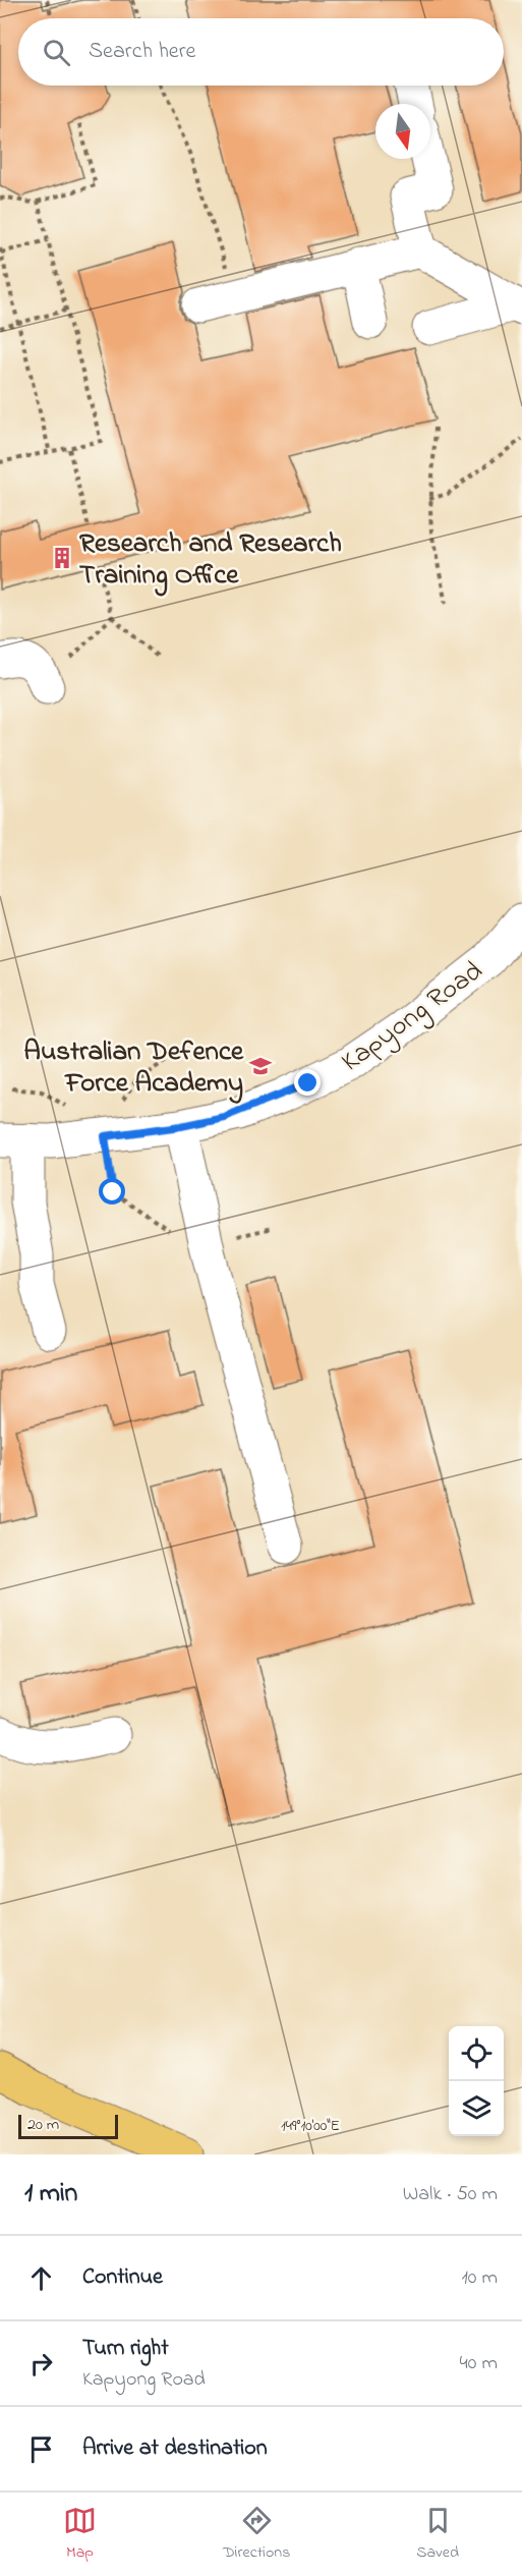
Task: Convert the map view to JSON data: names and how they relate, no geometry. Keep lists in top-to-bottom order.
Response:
{
  "streets": {
    "street": ["Kapyong Road"]
  },
  "places": {
    "building": ["Research and Research Training Office"],
    "school or university": ["Australian Defence Force Academy"]
  },
  "scale_bar": "20 m",
  "north": "bottom",
  "page": {
    "search": "Search here",
    "scale": "20 m",
    "heading": ["1 min", "Walk · 50 m"],
    "list": [
      ["Continue", "10 m"],
      ["Turn right", "Kapyong Road", "40 m"],
      "Arrive at destination"
    ],
    "nav": ["Map", "Directions", "Saved"]
  },
  "coordinates": ["149°10'00\"E"]
}
